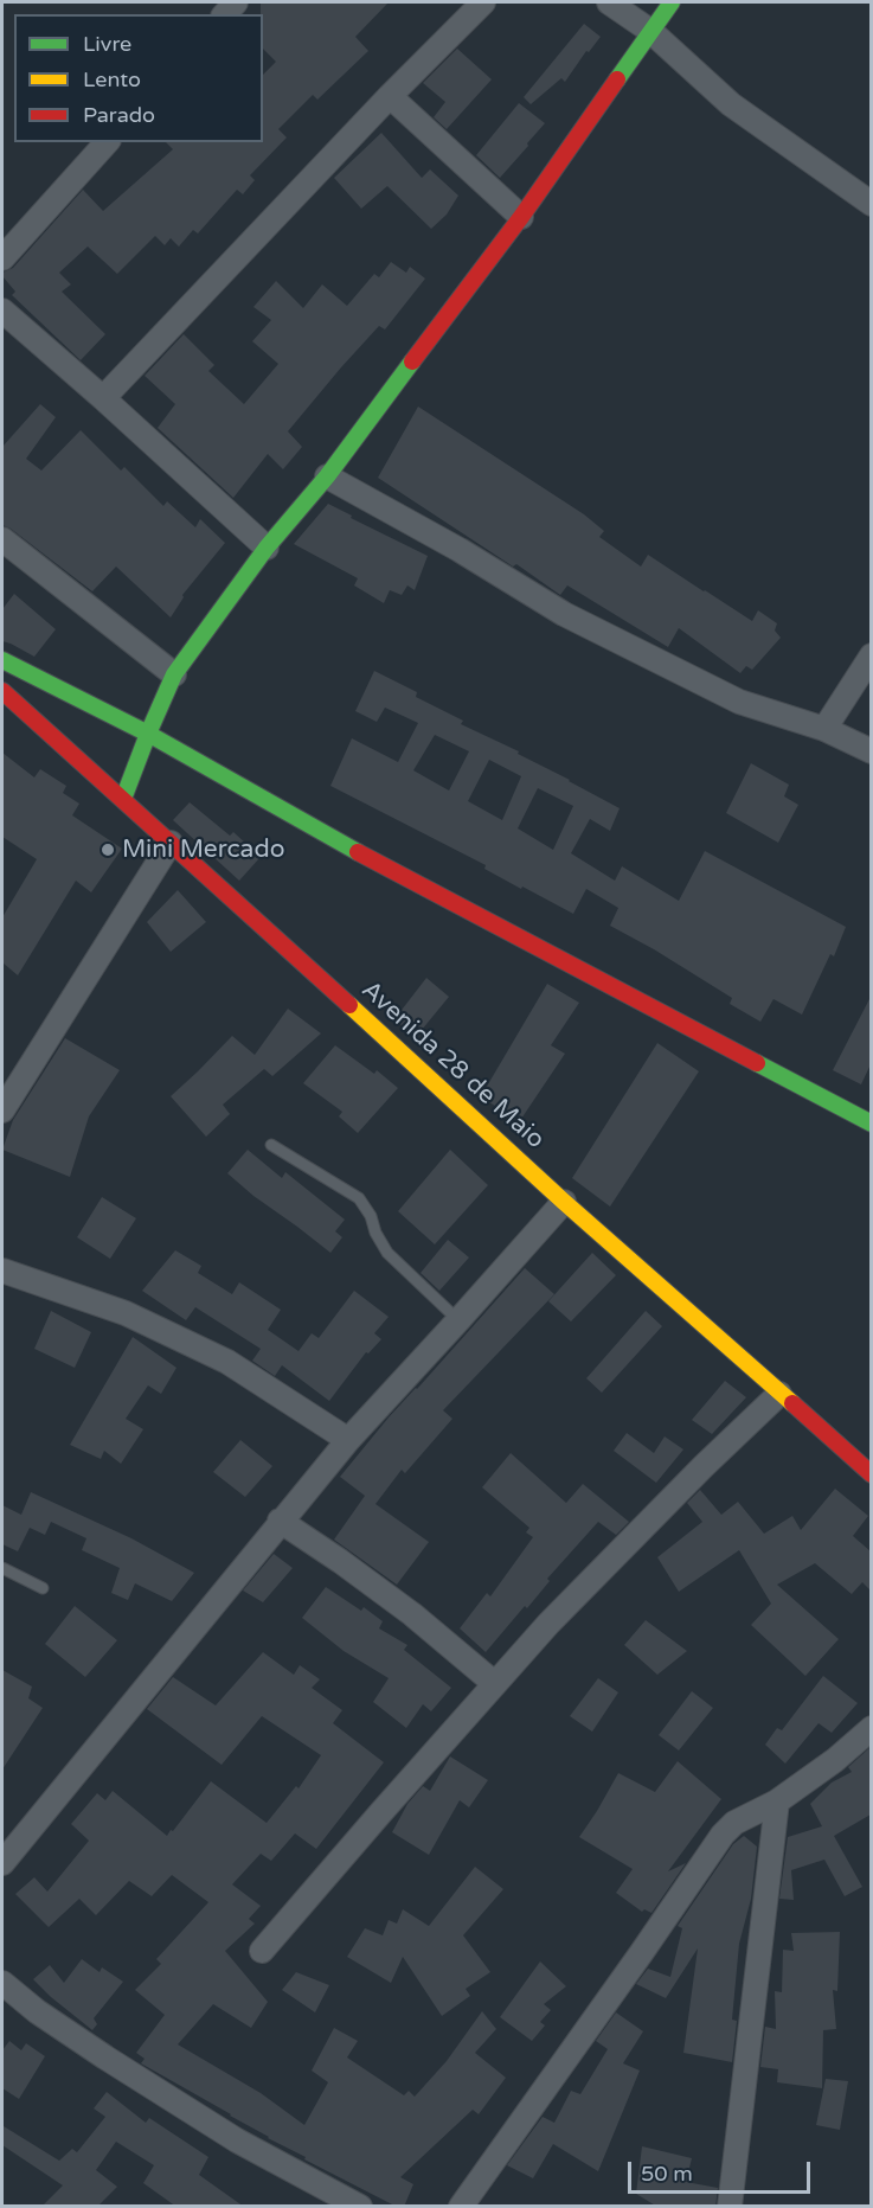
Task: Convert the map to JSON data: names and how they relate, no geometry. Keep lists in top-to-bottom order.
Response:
{
  "streets": {
    "street": ["Avenida 28 de Maio"]
  },
  "places": ["Mini Mercado"],
  "legend": ["Livre", "Lento", "Parado"],
  "scale_bar": "50 m"
}
